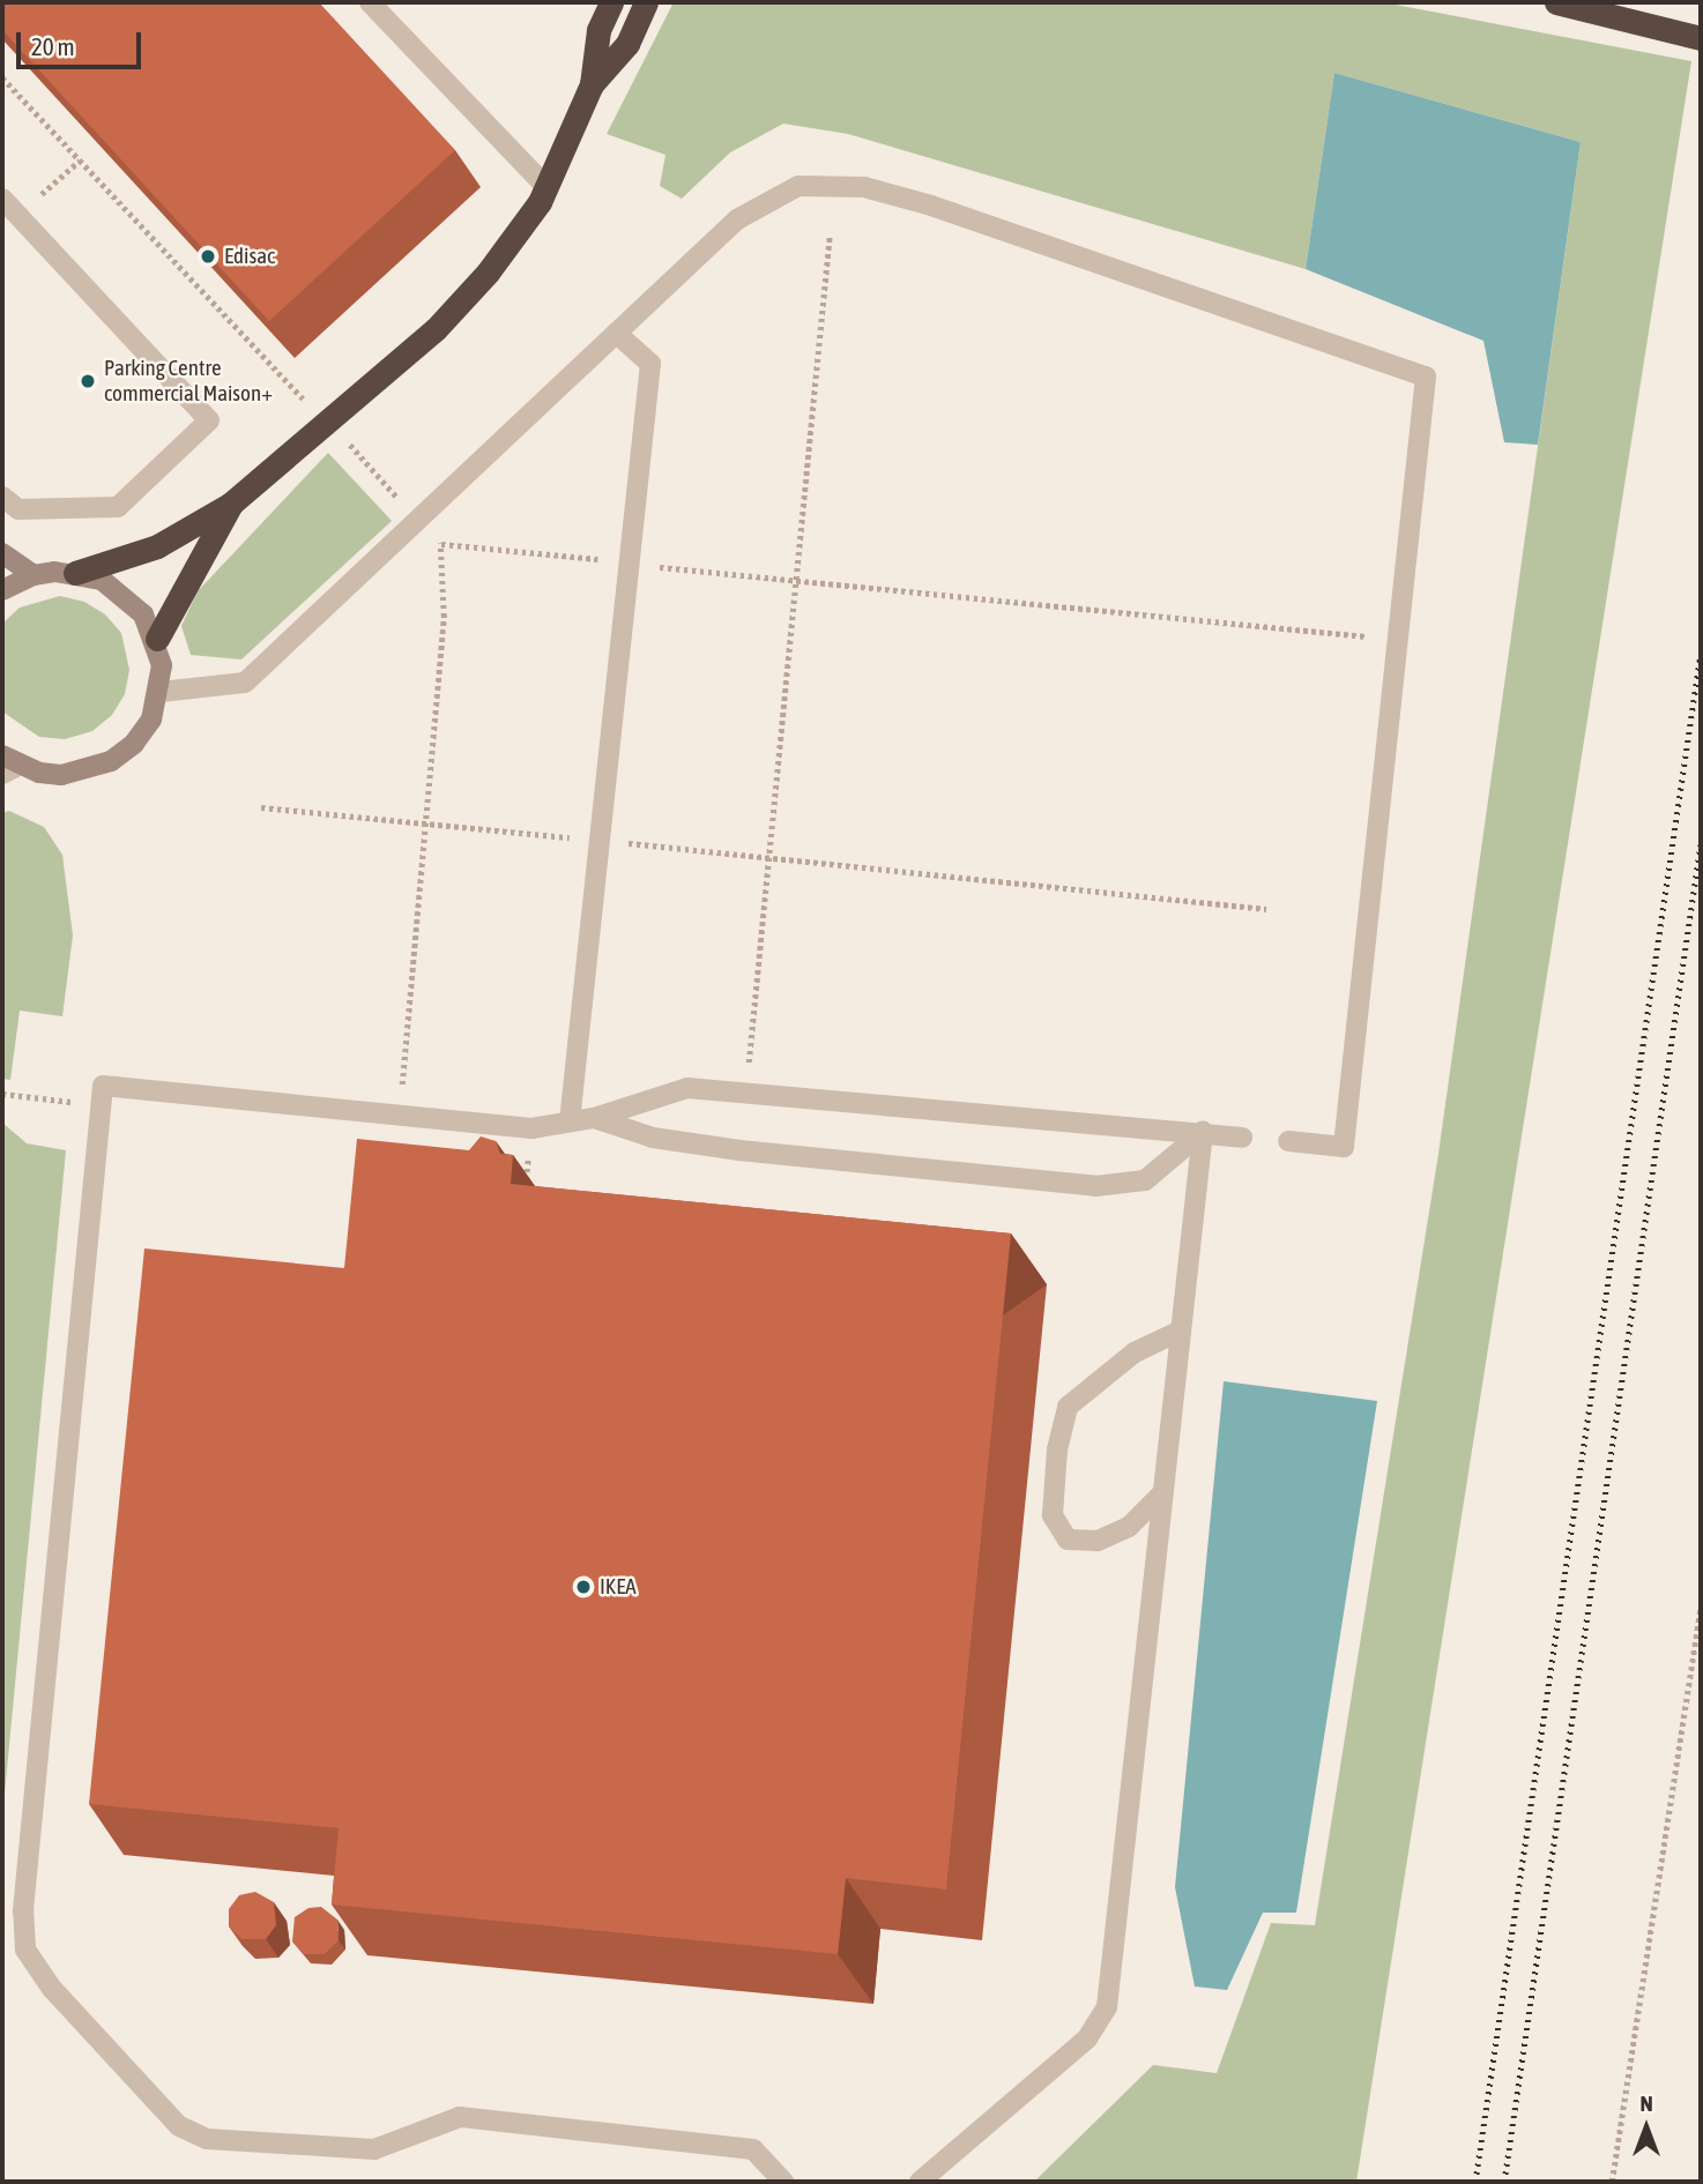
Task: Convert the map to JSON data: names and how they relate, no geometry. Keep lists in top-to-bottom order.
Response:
{
  "places": ["Edisac", "Parking Centre commercial Maison+", "IKEA"],
  "scale_bar": "20 m",
  "north": "top"
}
